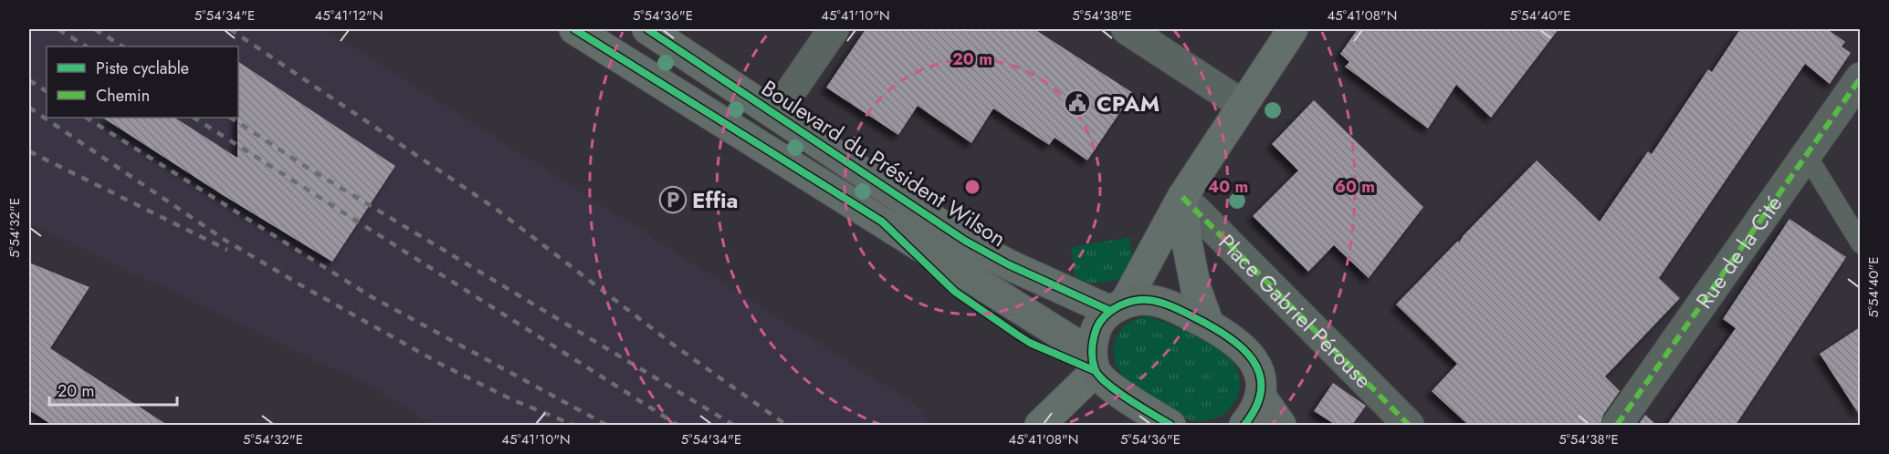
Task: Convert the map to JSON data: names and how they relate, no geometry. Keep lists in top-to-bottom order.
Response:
{
  "streets": {
    "main road": ["Boulevard du Président Wilson"],
    "street": ["Rue de la Cité", "Place Gabriel Pérouse"]
  },
  "places": {
    "public building": ["CPAM"],
    "parking": ["Effia"]
  },
  "legend": ["Piste cyclable", "Chemin"],
  "scale_bar": "20 m",
  "coordinates": [
    "5°54'34\"E",
    "45°41'12\"N",
    "5°54'36\"E",
    "45°41'10\"N",
    "5°54'38\"E",
    "45°41'08\"N",
    "5°54'40\"E",
    "5°54'32\"E"
  ],
  "rings": ["20 m", "40 m", "60 m"]
}
